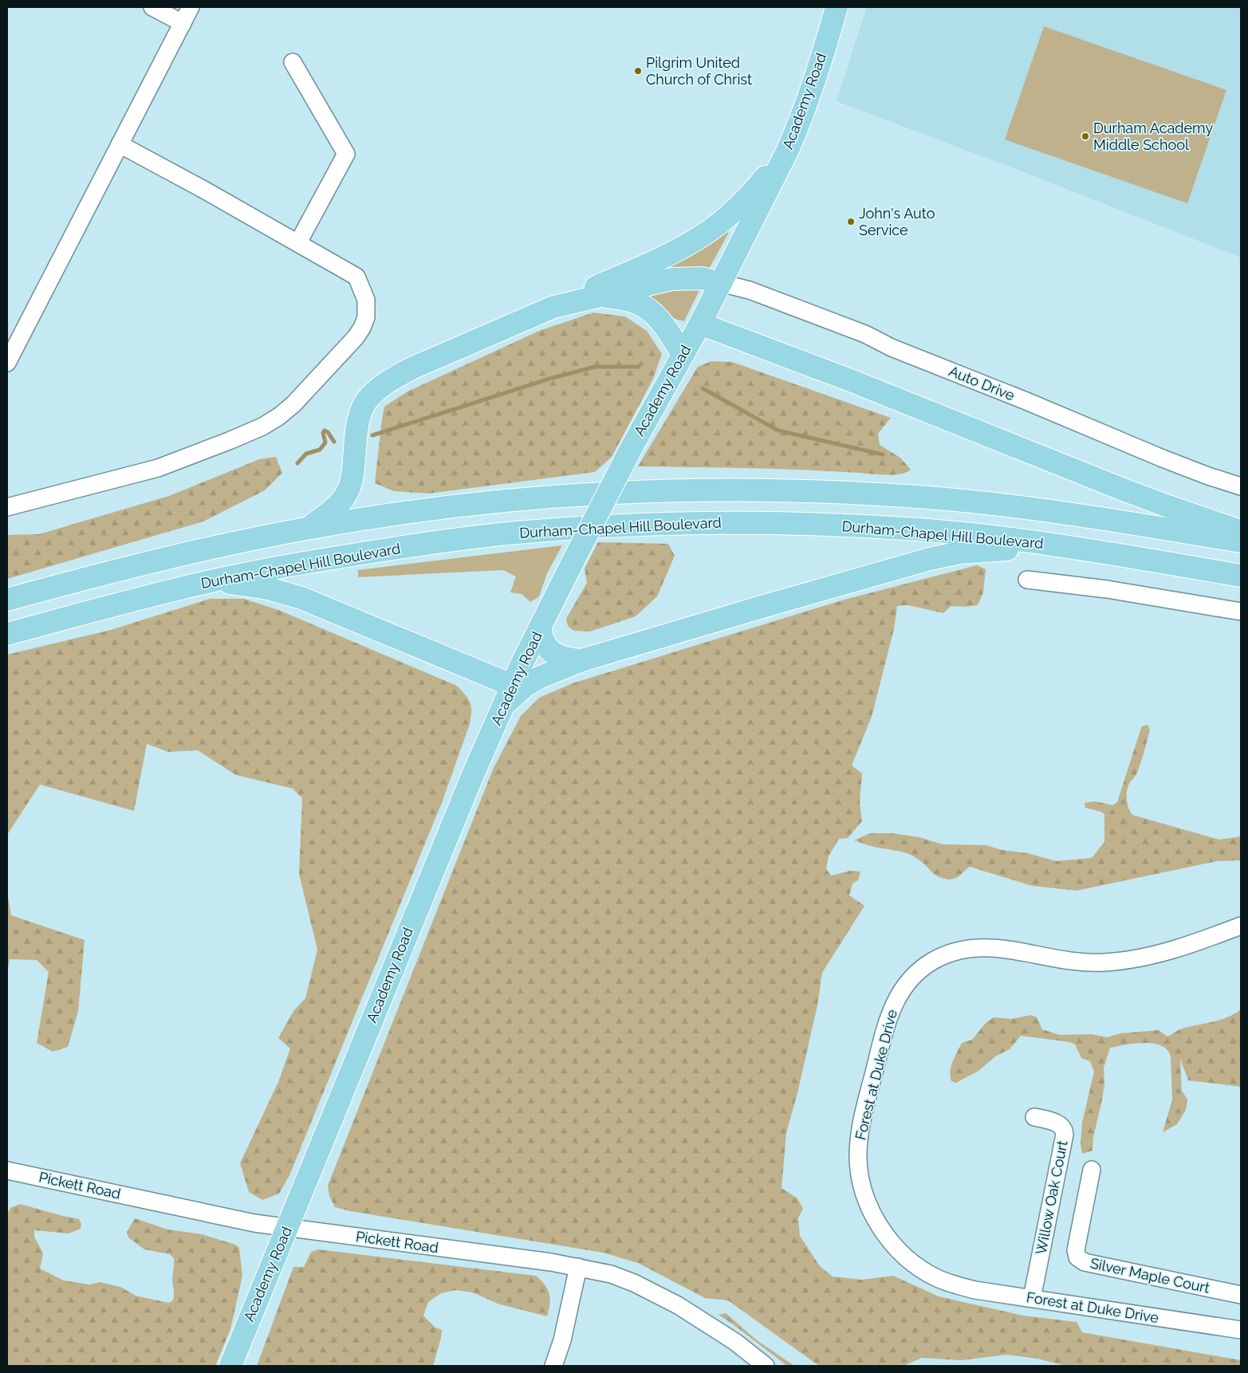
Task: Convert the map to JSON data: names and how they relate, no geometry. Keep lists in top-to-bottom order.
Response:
{
  "streets": {
    "main road": ["Academy Road", "Durham-Chapel Hill Boulevard"],
    "street": [
      "Auto Drive",
      "Forest at Duke Drive",
      "Pickett Road",
      "Willow Oak Court",
      "Silver Maple Court"
    ]
  },
  "crossings": [
    ["Academy Road", "Auto Drive"],
    ["Academy Road", "Pickett Road"],
    ["Forest at Duke Drive", "Willow Oak Court"]
  ],
  "places": ["Pilgrim United Church of Christ", "Durham Academy Middle School", "John's Auto Service"]
}
